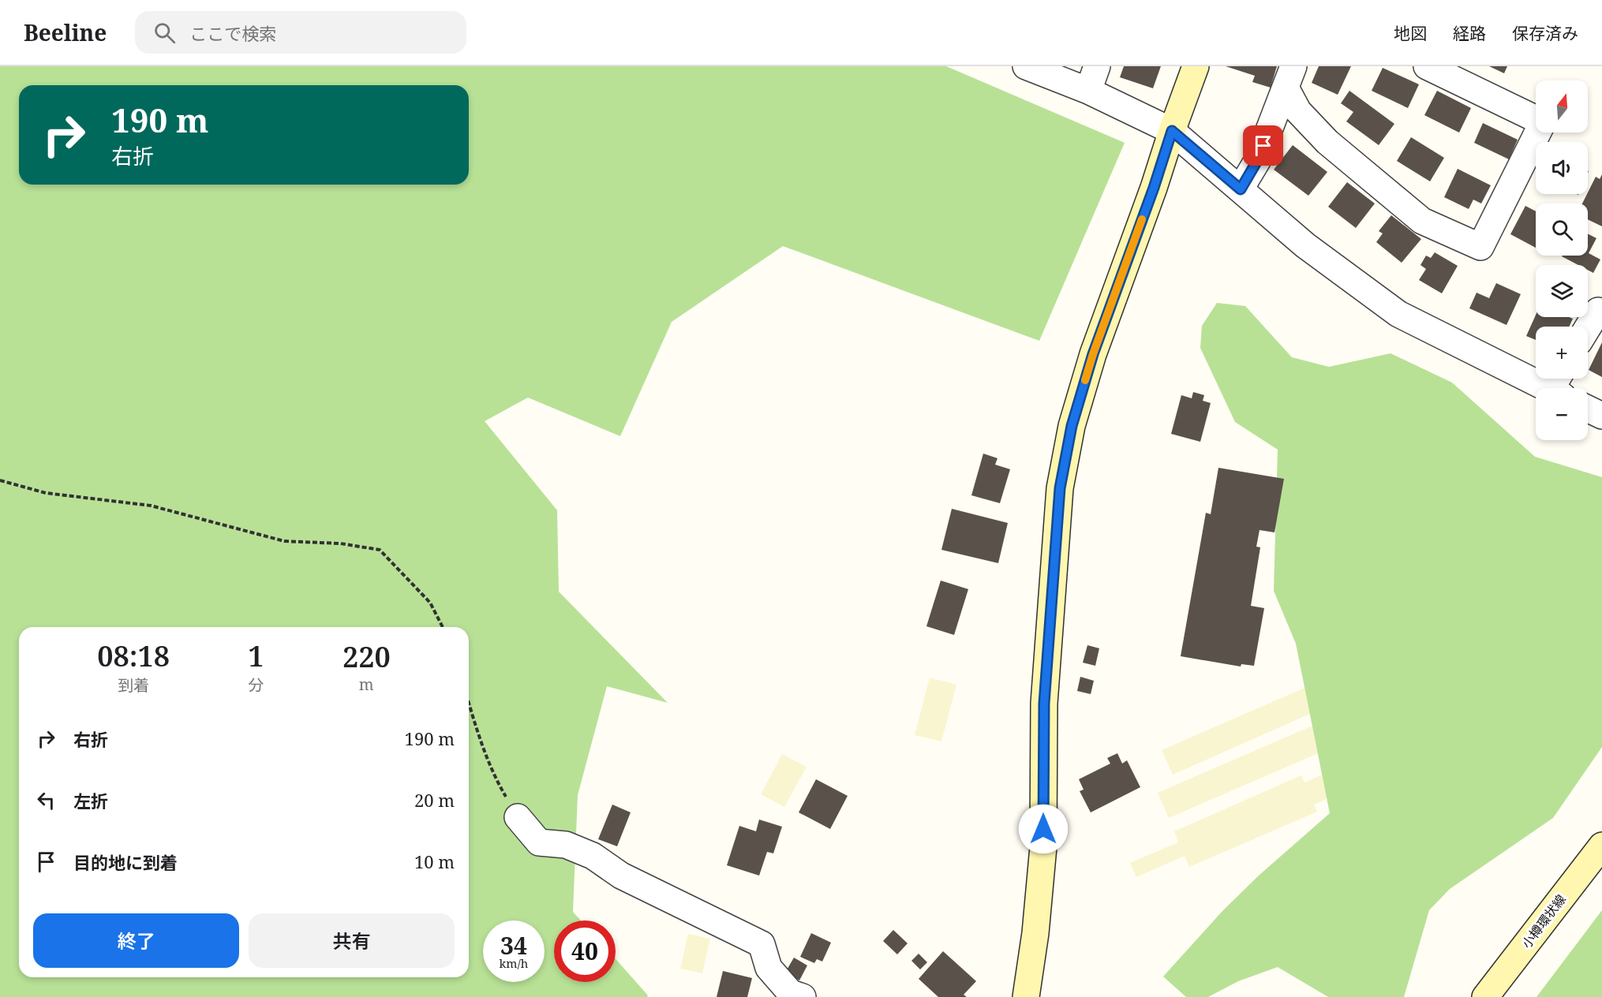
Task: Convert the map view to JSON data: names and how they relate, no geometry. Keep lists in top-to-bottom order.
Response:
{
  "streets": {
    "street": ["小樽環状線"]
  },
  "north": "top",
  "page": {
    "header": "Beeline",
    "search": "ここで検索",
    "nav": ["地図", "経路", "保存済み"],
    "map_buttons": ["+", "−"],
    "turn": ["190 m", "右折"],
    "eta": [
      "08:18",
      "到着",
      "1",
      "分",
      "220",
      "m"
    ],
    "list": [
      {
        "name": "右折",
        "value": "190 m"
      },
      {
        "name": "左折",
        "value": "20 m"
      },
      {
        "name": "目的地に到着",
        "value": "10 m"
      }
    ],
    "buttons": ["終了", "共有"],
    "speed": "34 km/h",
    "limit": "40"
  }
}
